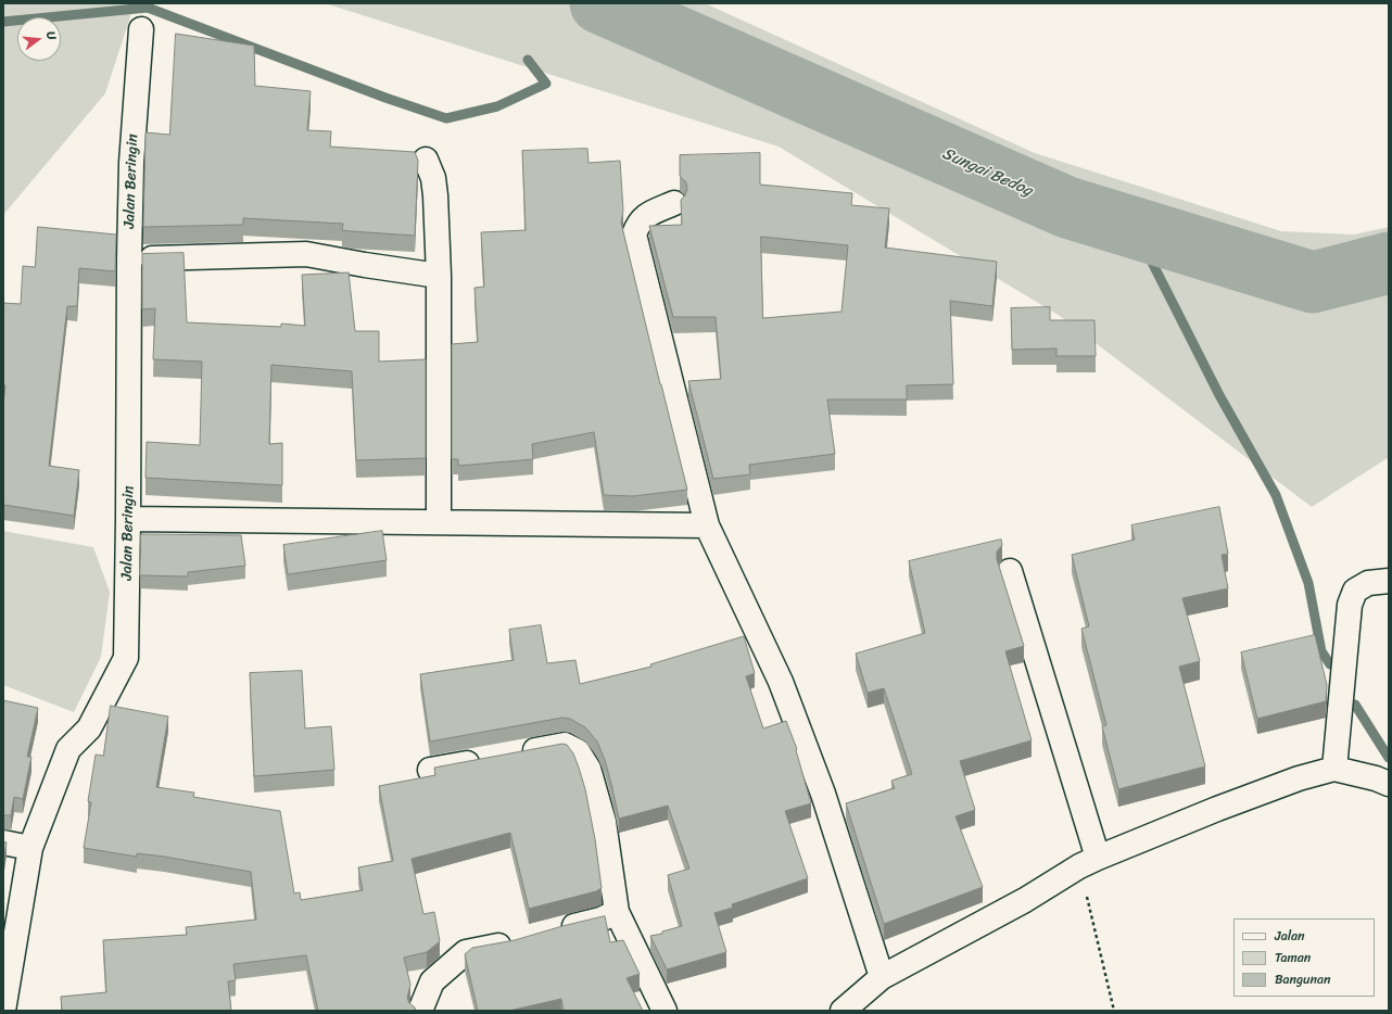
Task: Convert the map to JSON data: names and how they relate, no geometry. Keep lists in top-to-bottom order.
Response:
{
  "streets": {
    "street": ["Jalan Beringin"]
  },
  "water": ["Sungai Bedog"],
  "legend": ["Jalan", "Taman", "Bangunan"],
  "north": "right"
}
